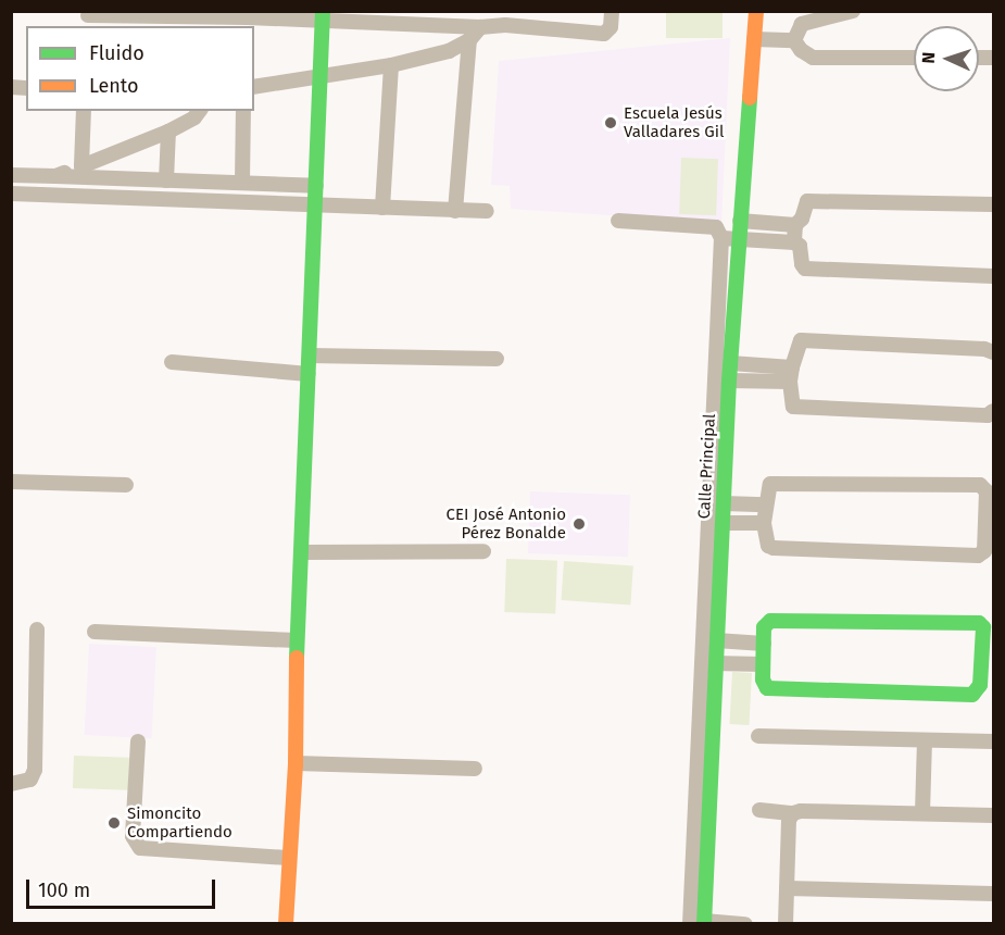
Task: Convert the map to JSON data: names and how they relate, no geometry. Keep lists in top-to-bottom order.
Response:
{
  "streets": {
    "street": ["Calle Principal"]
  },
  "places": ["Escuela Jesús Valladares Gil", "CEI José Antonio Pérez Bonalde", "Simoncito Compartiendo"],
  "legend": ["Fluido", "Lento"],
  "scale_bar": "100 m",
  "north": "left"
}
